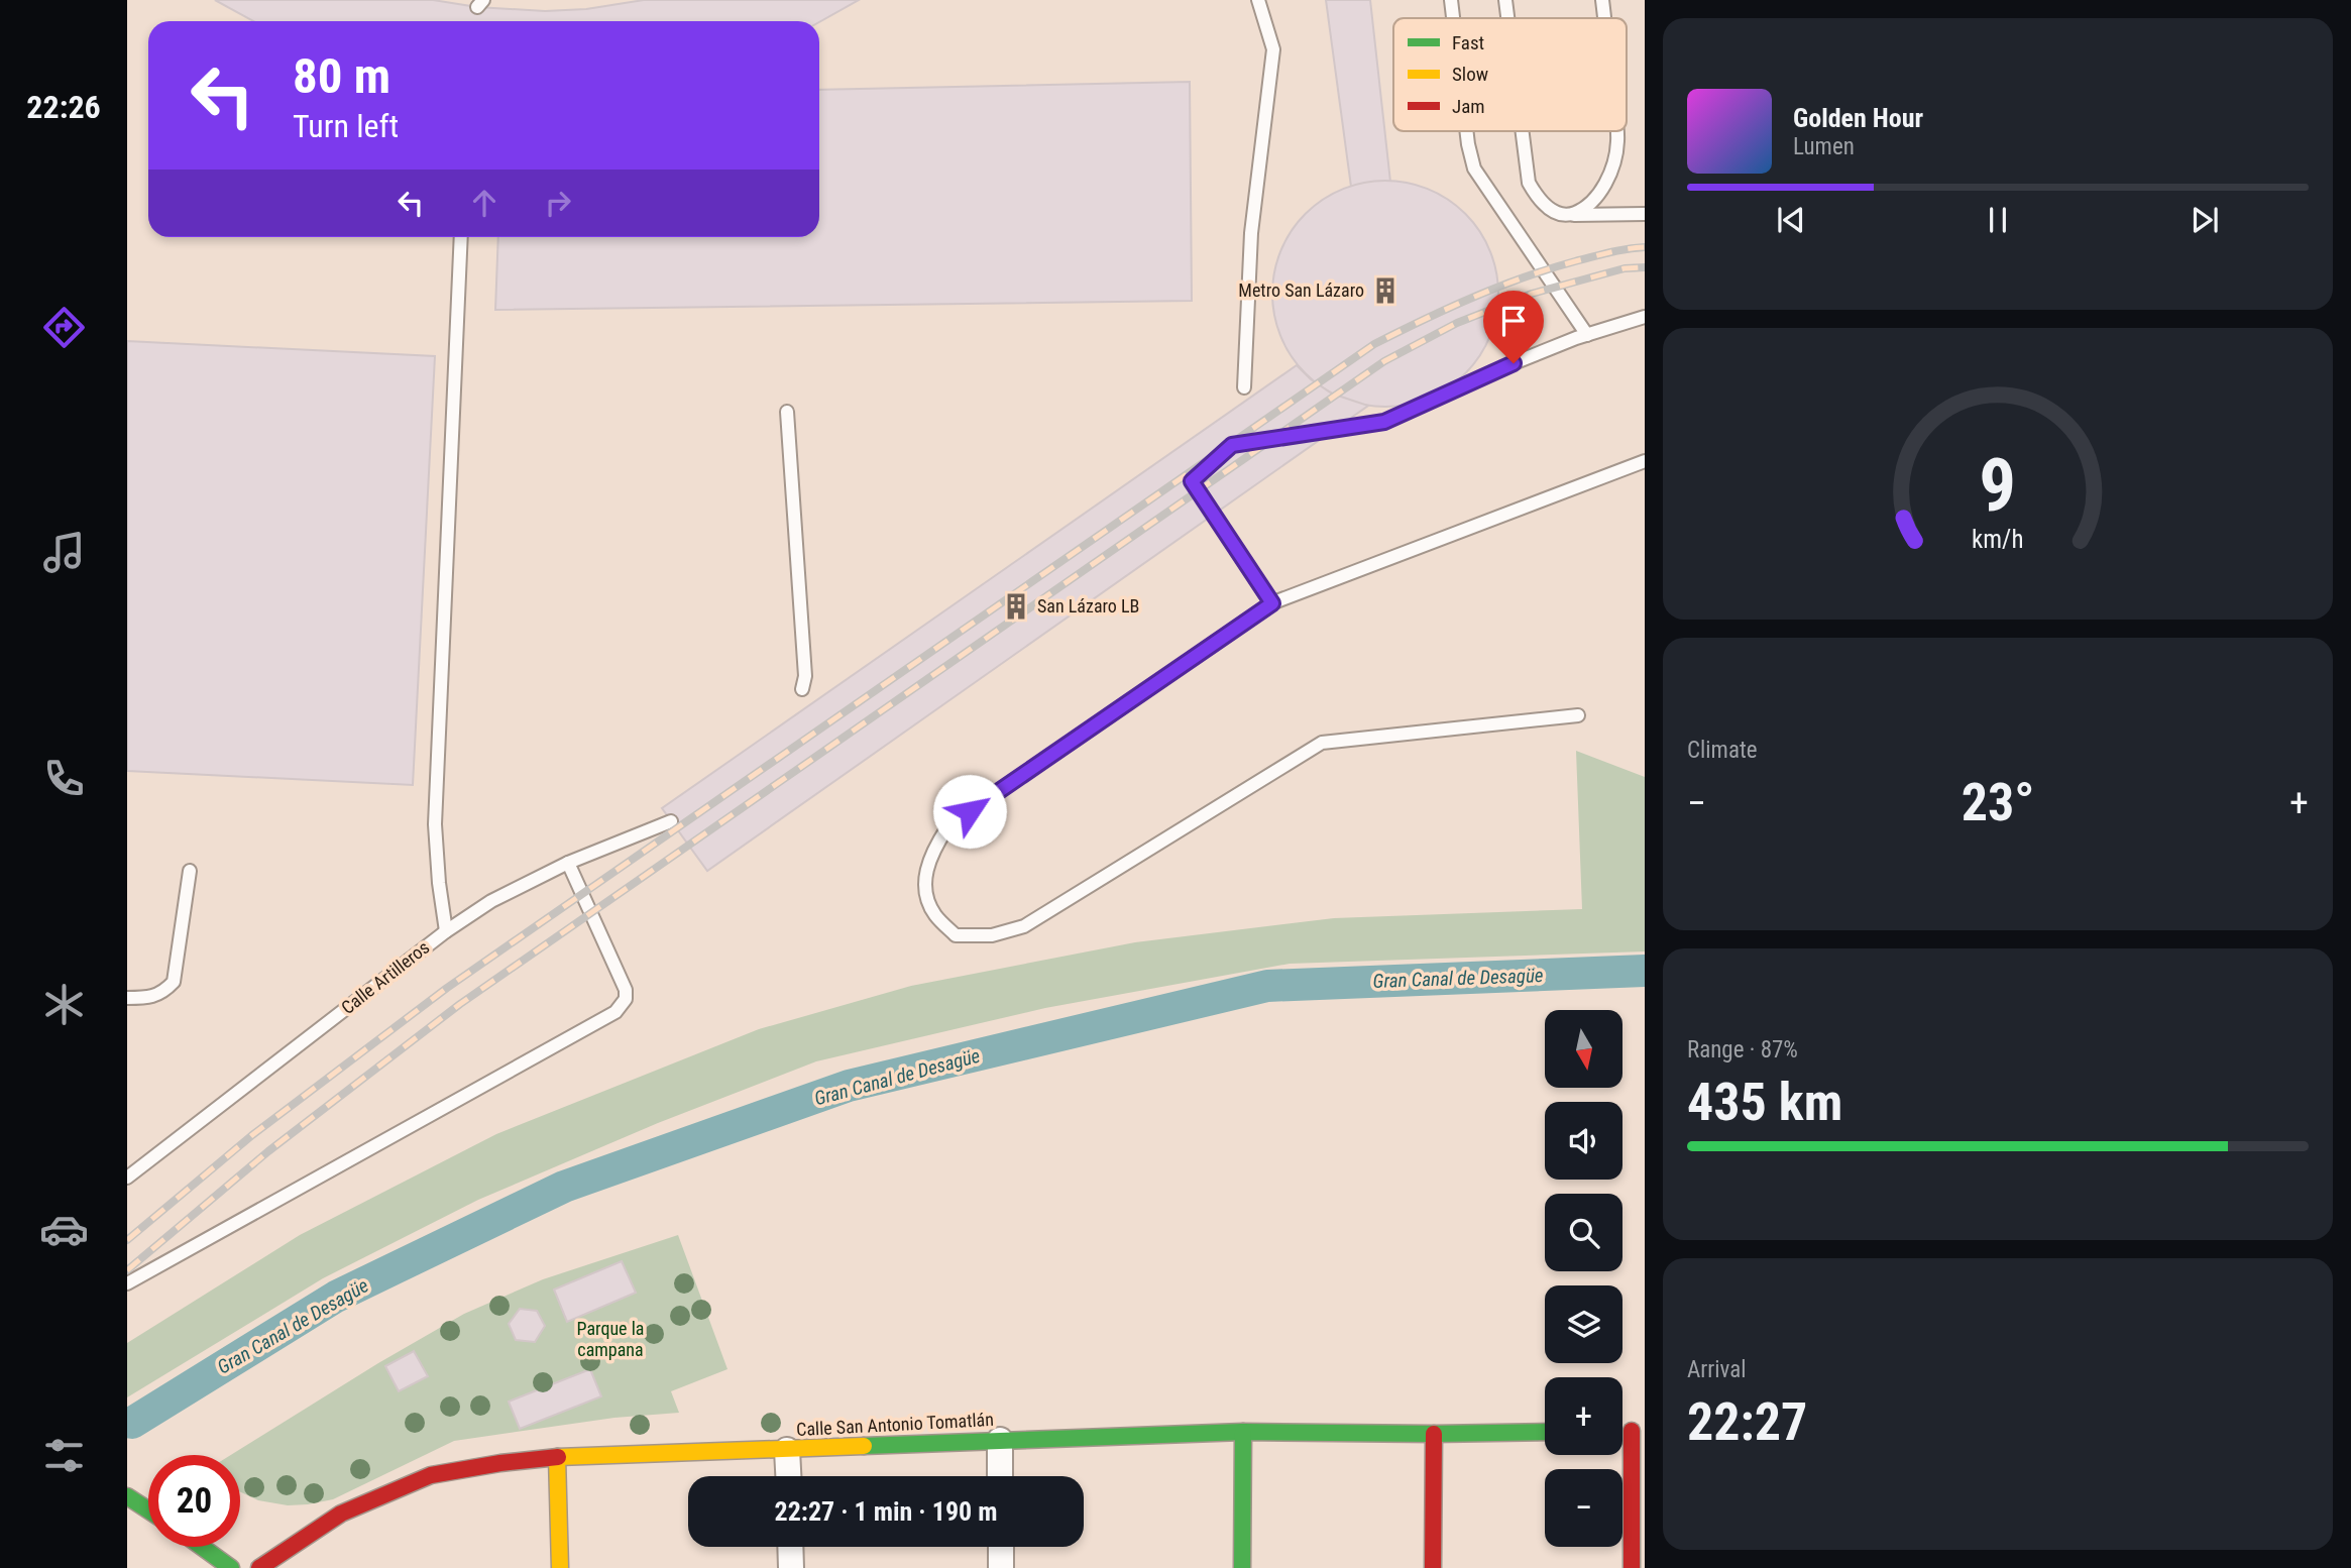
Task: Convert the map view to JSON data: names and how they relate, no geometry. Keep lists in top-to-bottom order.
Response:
{
  "streets": {
    "street": ["Calle San Antonio Tomatlán"],
    "lane": ["Calle Artilleros"]
  },
  "water": ["Gran Canal de Desagüe"],
  "parks": ["Parque la campana"],
  "places": {
    "building": ["Metro San Lázaro", "San Lázaro LB"]
  },
  "legend": ["Fast", "Slow", "Jam"],
  "north": "bottom",
  "page": {
    "tabs": "22:26",
    "turn": ["80 m", "Turn left"],
    "song": ["Golden Hour", "Lumen"],
    "tile": [
      "Climate",
      ["Range · 87%", "435 km"],
      ["Arrival", "22:27"]
    ],
    "heat": ["−", "23°", "+"],
    "map_buttons": ["+", "−"],
    "limit": "20",
    "trip": "22:27 · 1 min · 190 m",
    "gauge": ["9", "km/h"]
  }
}
